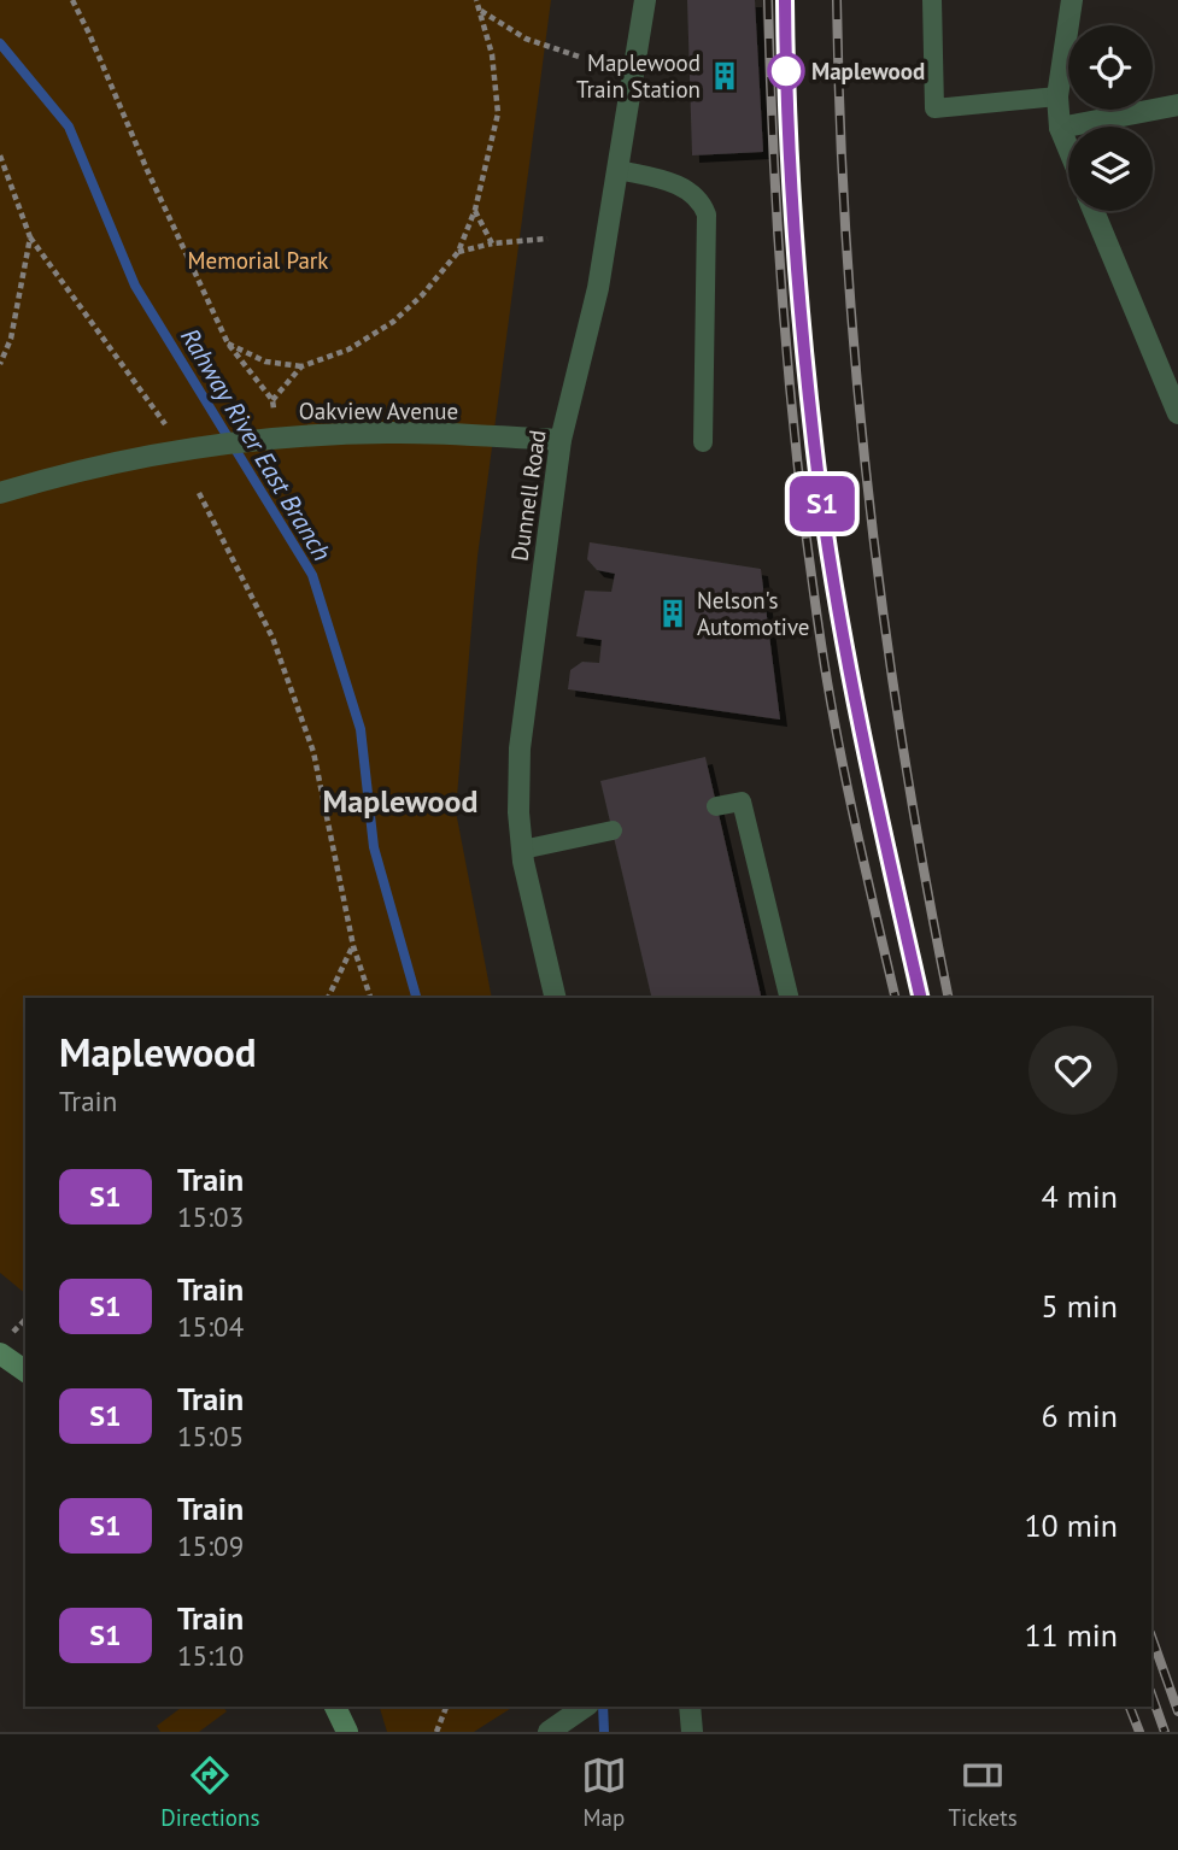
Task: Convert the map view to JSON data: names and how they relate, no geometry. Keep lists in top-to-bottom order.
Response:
{
  "streets": {
    "street": ["Oakview Avenue", "Dunnell Road"]
  },
  "crossings": [
    ["Oakview Avenue", "Dunnell Road"]
  ],
  "districts": ["Maplewood"],
  "water": ["Rahway River East Branch"],
  "parks": ["Memorial Park"],
  "places": {
    "other": ["Maplewood"],
    "building": ["Maplewood Train Station", "Nelson's Automotive"]
  },
  "page": {
    "on_map": "S1",
    "heading": ["Maplewood", "Train"],
    "list": [
      {
        "mark": "S1",
        "name": "Train",
        "note": "15:03",
        "value": "4 min"
      },
      {
        "mark": "S1",
        "name": "Train",
        "note": "15:04",
        "value": "5 min"
      },
      {
        "mark": "S1",
        "name": "Train",
        "note": "15:05",
        "value": "6 min"
      },
      {
        "mark": "S1",
        "name": "Train",
        "note": "15:09",
        "value": "10 min"
      },
      {
        "mark": "S1",
        "name": "Train",
        "note": "15:10",
        "value": "11 min"
      }
    ],
    "tabs": ["Directions", "Map", "Tickets"]
  }
}
